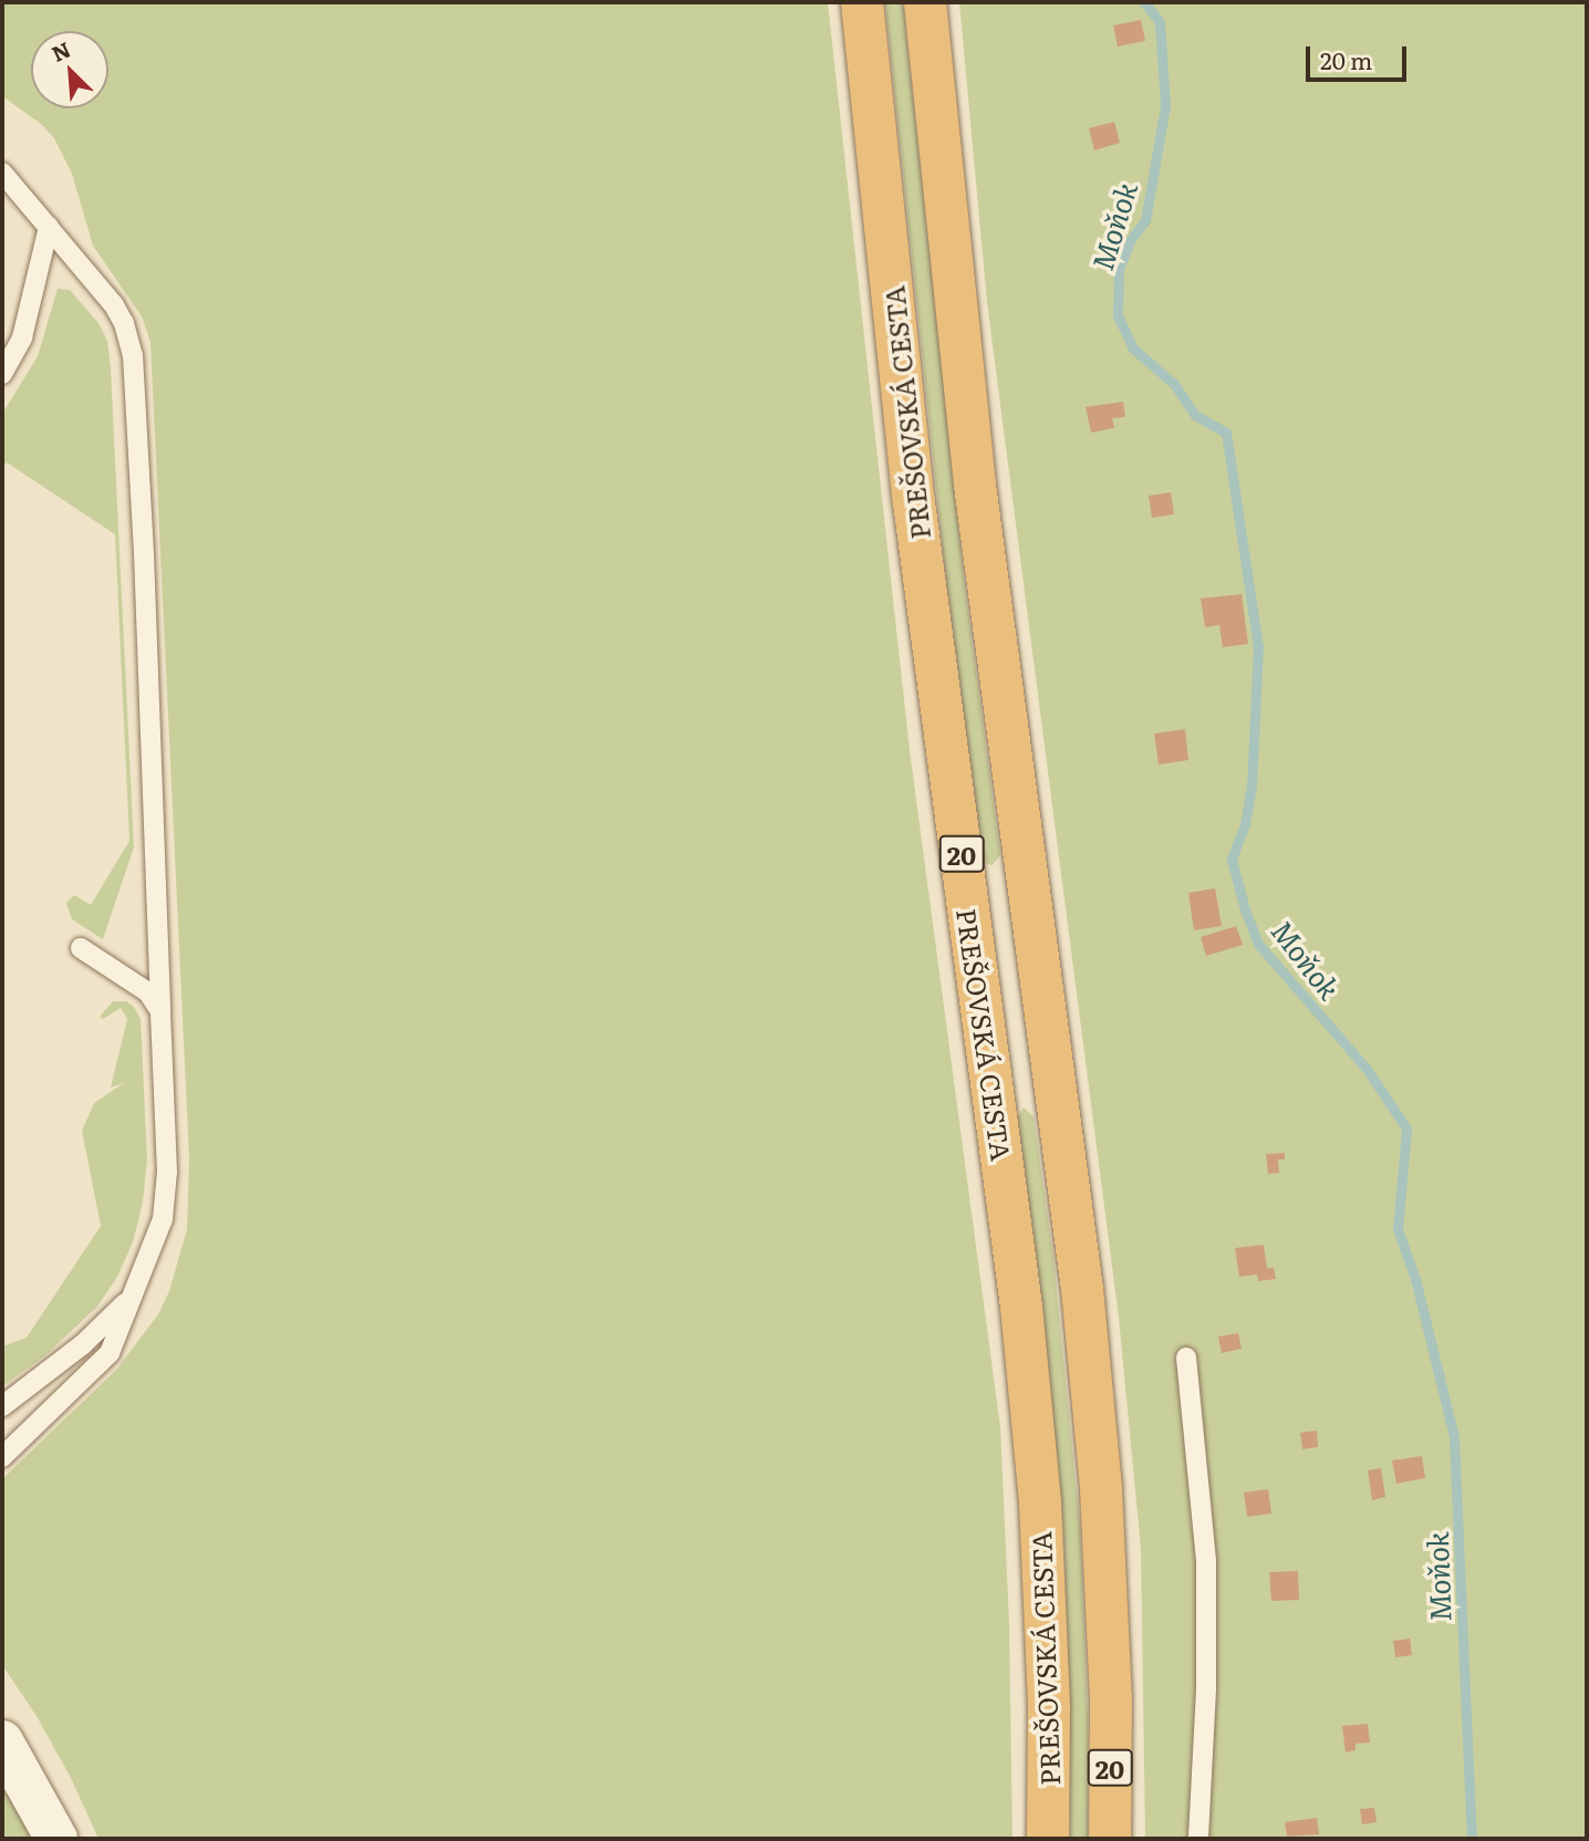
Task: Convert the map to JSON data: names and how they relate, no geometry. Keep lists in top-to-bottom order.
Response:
{
  "streets": {
    "highway": ["PREŠOVSKÁ CESTA", "20"]
  },
  "water": ["Moňok"],
  "scale_bar": "20 m",
  "north": "top left"
}
